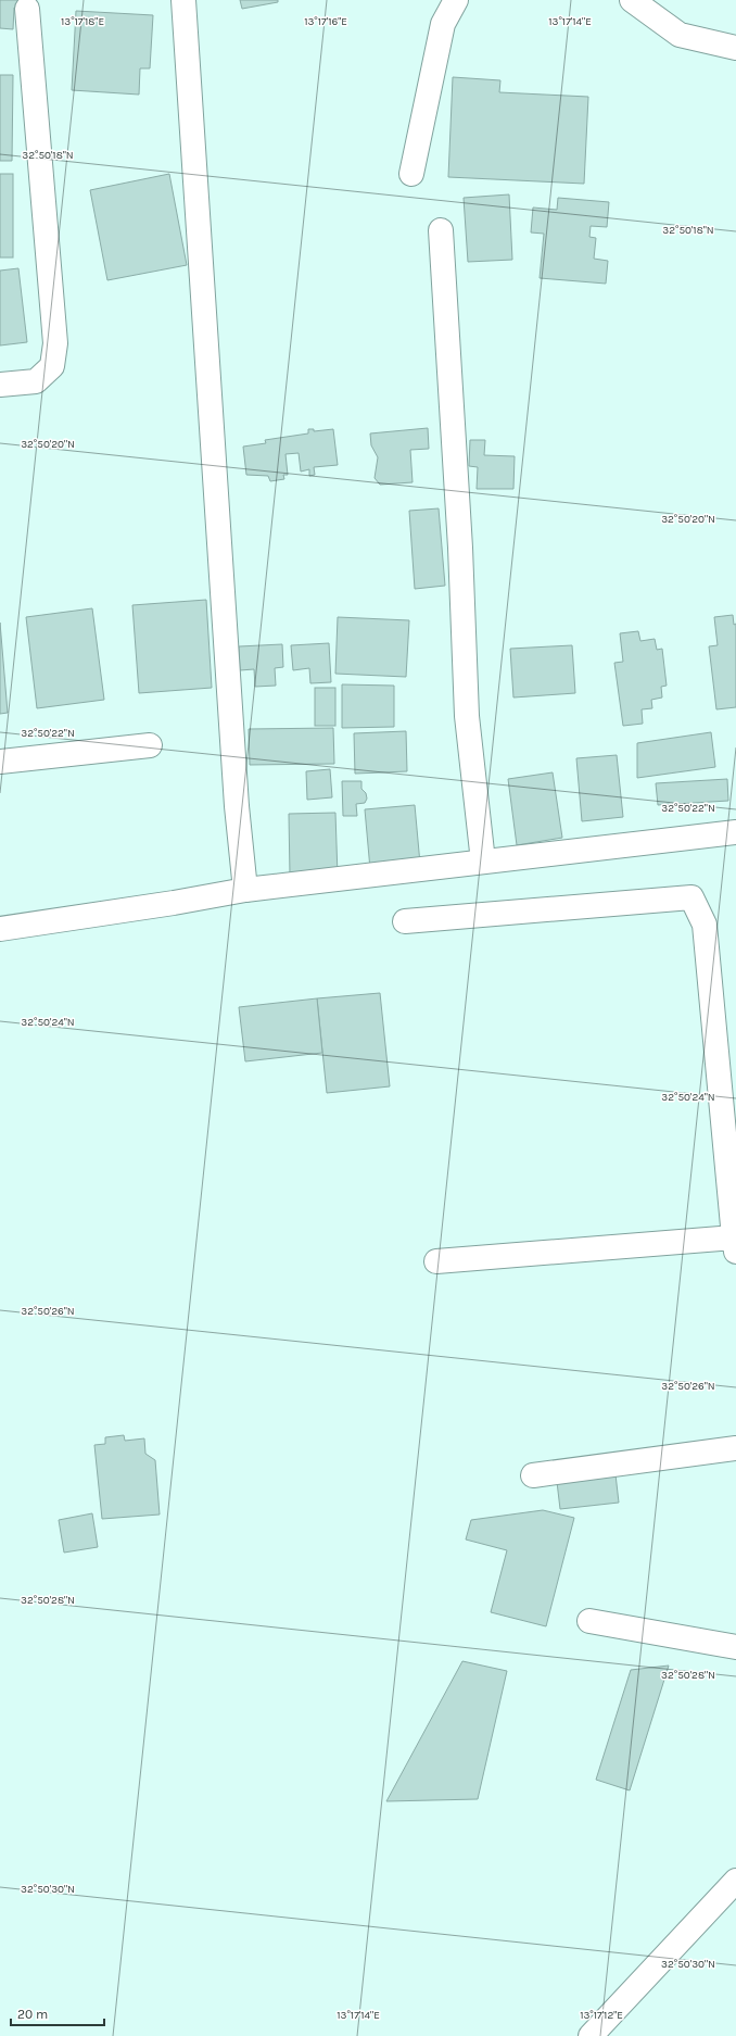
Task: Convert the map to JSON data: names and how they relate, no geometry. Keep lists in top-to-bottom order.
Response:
{
  "scale_bar": "20 m",
  "coordinates": [
    "13°17'18\"E",
    "13°17'16\"E",
    "13°17'14\"E",
    "32°50'18\"N",
    "32°50'20\"N",
    "32°50'22\"N",
    "32°50'24\"N",
    "32°50'26\"N",
    "32°50'28\"N",
    "32°50'30\"N",
    "13°17'12\"E"
  ]
}
